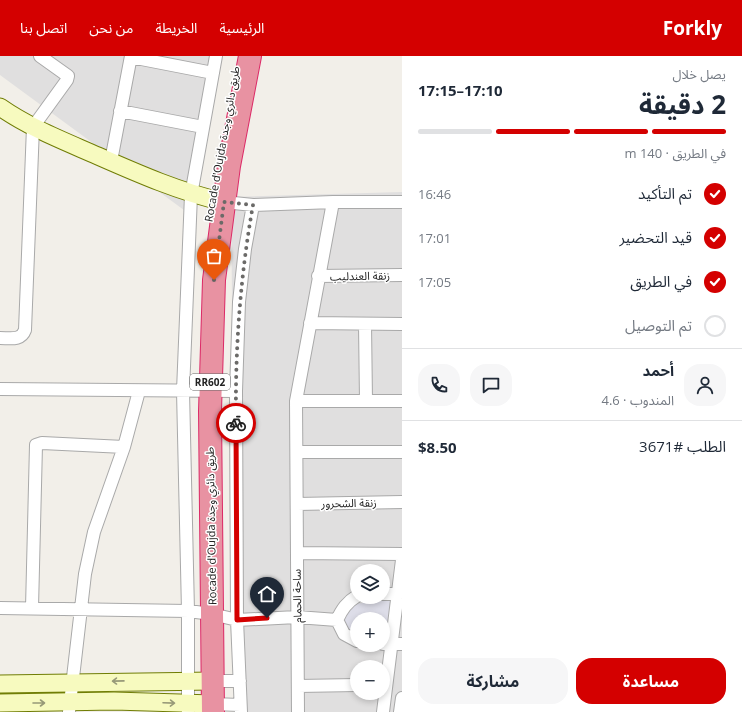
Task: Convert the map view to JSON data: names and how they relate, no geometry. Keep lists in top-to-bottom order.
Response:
{
  "streets": {
    "highway": ["Rocade d'Oujda طريق دائري وجدة", "RR602"],
    "street": ["زنقة العندليب", "زنقة الشحرور", "ساحة الحمام"]
  },
  "page": {
    "header": "Forkly",
    "nav": [
      "الرئيسية",
      "الخريطة",
      "من نحن",
      "اتصل بنا"
    ],
    "heading": ["2 دقيقة", "يصل خلال", "17:10–17:15"],
    "panel": [
      "أحمد",
      "المندوب · 4.6",
      "الطلب #3671",
      "$8.50"
    ],
    "bar": "في الطريق · 140 m",
    "list": [
      ["تم التأكيد", "16:46"],
      ["قيد التحضير", "17:01"],
      ["في الطريق", "17:05"],
      "تم التوصيل"
    ],
    "map_buttons": ["+", "−"],
    "buttons": ["مساعدة", "مشاركة"]
  }
}
